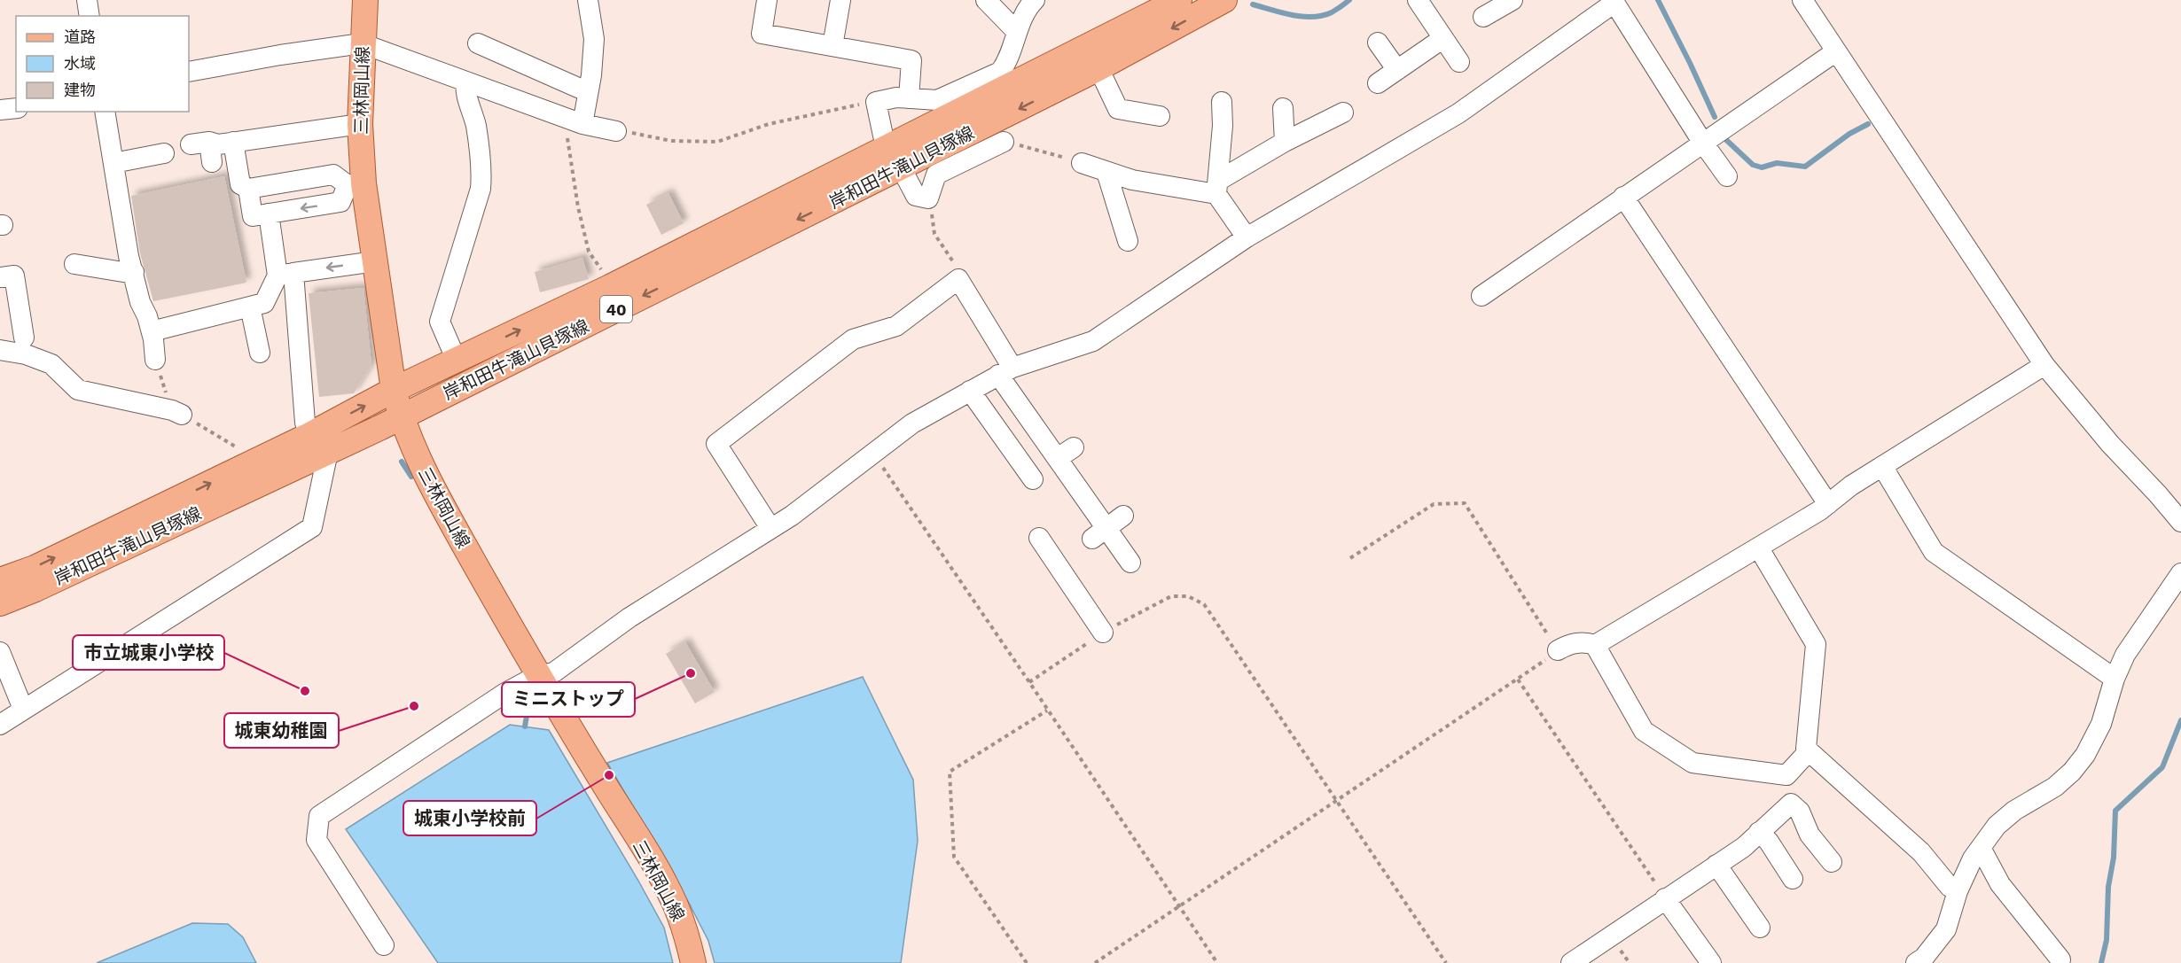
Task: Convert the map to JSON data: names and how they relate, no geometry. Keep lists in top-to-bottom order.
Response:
{
  "streets": {
    "main road": ["三林岡山線", "岸和田牛滝山貝塚線", "40"]
  },
  "crossings": [
    ["三林岡山線", "岸和田牛滝山貝塚線"]
  ],
  "places": [
    "ミニストップ",
    "市立城東小学校",
    "城東幼稚園",
    "城東小学校前"
  ],
  "legend": ["道路", "水域", "建物"]
}
